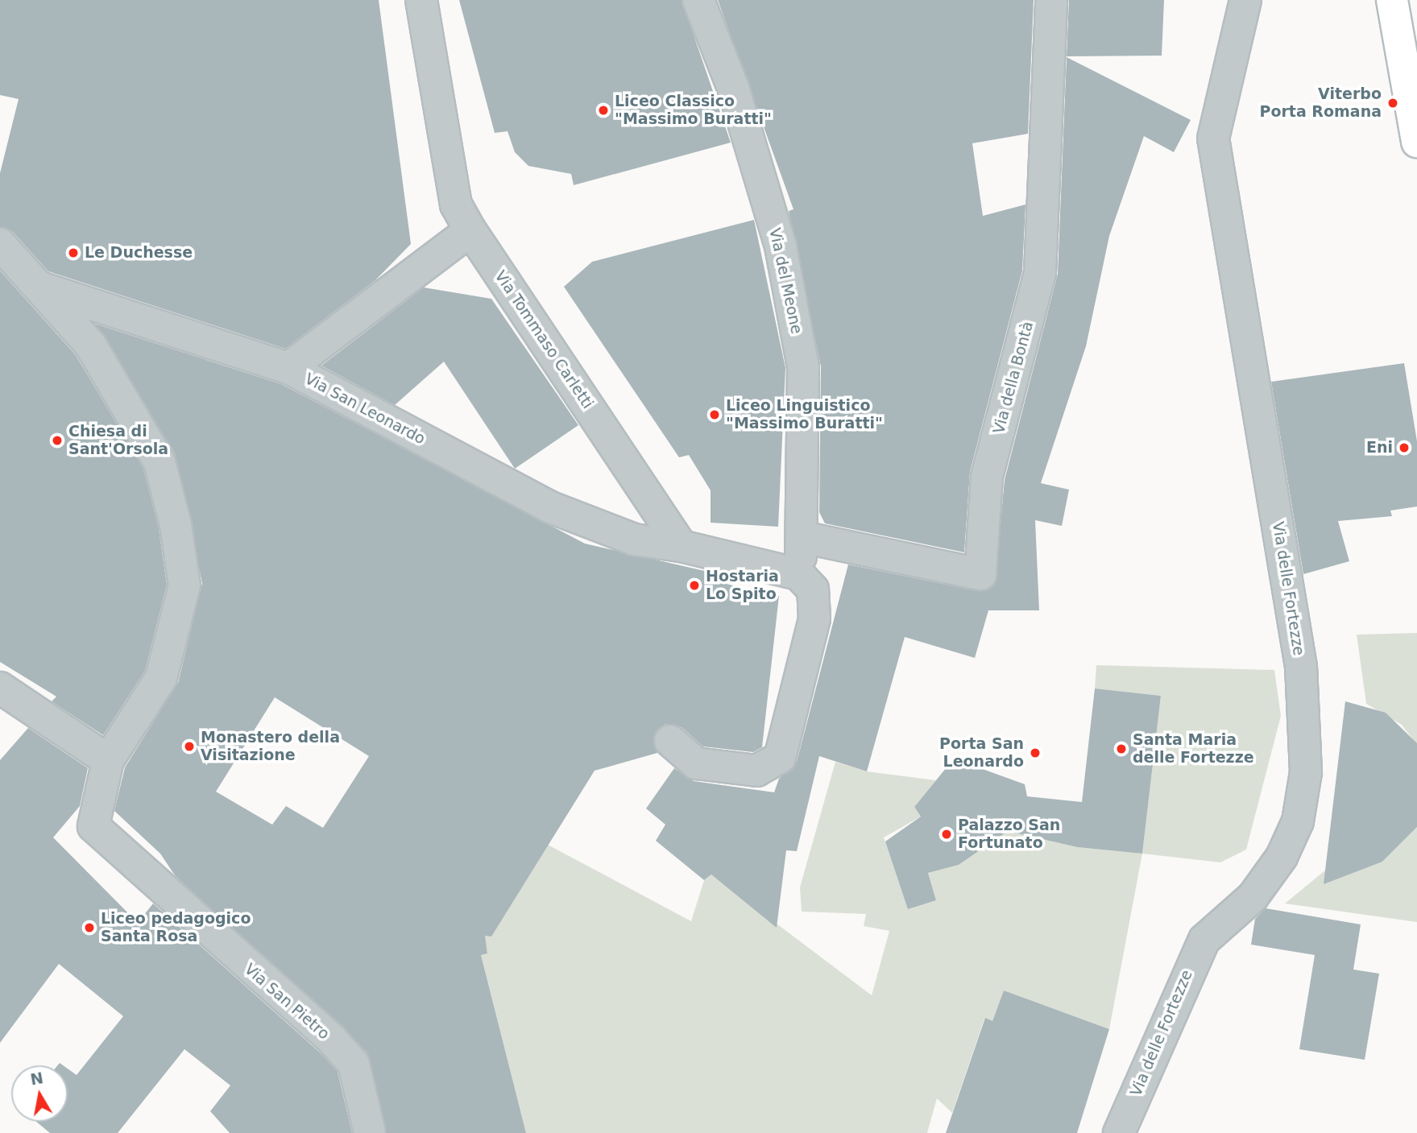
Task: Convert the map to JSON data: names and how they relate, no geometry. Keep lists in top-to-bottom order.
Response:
{
  "streets": {
    "street": [
      "Via del Meone",
      "Via Tommaso Carletti",
      "Via della Bontà",
      "Via San Leonardo",
      "Via delle Fortezze",
      "Via San Pietro"
    ]
  },
  "crossings": [
    ["Via del Meone", "Via della Bontà"],
    ["Via Tommaso Carletti", "Via San Leonardo"],
    ["Via San Leonardo", "Via San Pietro"]
  ],
  "places": [
    "Viterbo Porta Romana",
    "Liceo Classico \"Massimo Buratti\"",
    "Le Duchesse",
    "Liceo Linguistico \"Massimo Buratti\"",
    "Chiesa di Sant'Orsola",
    "Eni",
    "Hostaria Lo Spito",
    "Monastero della Visitazione",
    "Santa Maria delle Fortezze",
    "Porta San Leonardo",
    "Palazzo San Fortunato",
    "Liceo pedagogico Santa Rosa"
  ],
  "north": "top"
}
